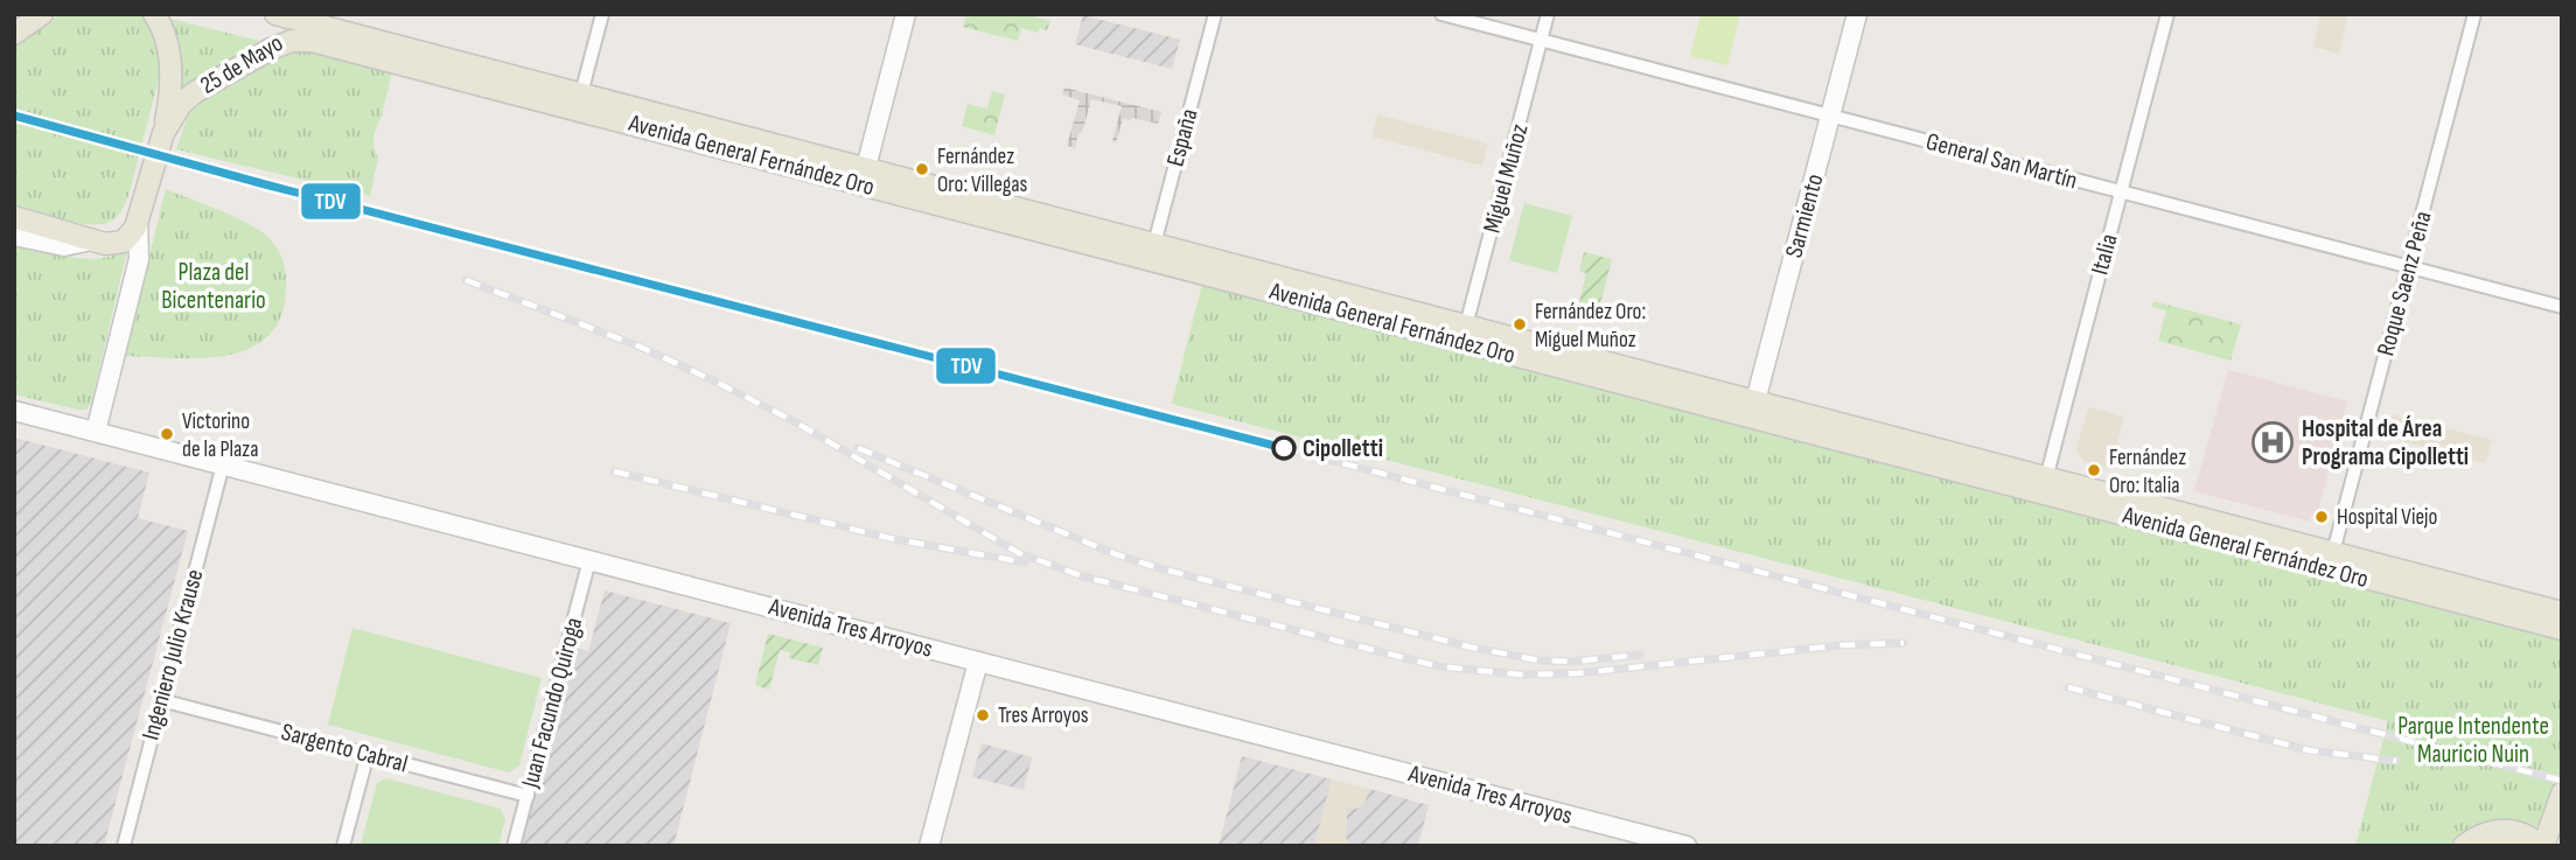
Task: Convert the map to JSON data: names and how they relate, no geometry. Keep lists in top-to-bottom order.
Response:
{
  "streets": {
    "main road": [
      "25 de Mayo",
      "Avenida General Fernández Oro",
      "Sarmiento",
      "Avenida Tres Arroyos"
    ],
    "street": [
      "España",
      "General San Martín",
      "Miguel Muñoz",
      "Italia",
      "Roque Saenz Peña",
      "Ingeniero Julio Krause",
      "Juan Facundo Quiroga",
      "Sargento Cabral"
    ]
  },
  "crossings": [
    ["25 de Mayo", "Avenida General Fernández Oro"],
    ["España", "Avenida General Fernández Oro"],
    ["Avenida General Fernández Oro", "Miguel Muñoz"],
    ["Avenida General Fernández Oro", "Sarmiento"],
    ["Avenida General Fernández Oro", "Italia"],
    ["Avenida General Fernández Oro", "Roque Saenz Peña"],
    ["General San Martín", "Miguel Muñoz"],
    ["General San Martín", "Sarmiento"],
    ["General San Martín", "Italia"],
    ["General San Martín", "Roque Saenz Peña"],
    ["Avenida Tres Arroyos", "Ingeniero Julio Krause"],
    ["Avenida Tres Arroyos", "Juan Facundo Quiroga"],
    ["Ingeniero Julio Krause", "Sargento Cabral"],
    ["Juan Facundo Quiroga", "Sargento Cabral"]
  ],
  "parks": ["Plaza del Bicentenario", "Parque Intendente Mauricio Nuin"],
  "places": {
    "other": [
      "Fernández Oro: Villegas",
      "Fernández Oro: Miguel Muñoz",
      "Victorino de la Plaza",
      "Cipolletti",
      "Fernández Oro: Italia",
      "Hospital Viejo",
      "Tres Arroyos"
    ],
    "hospital": ["Hospital de Área Programa Cipolletti"]
  },
  "lines": ["transit line TDV"]
}
